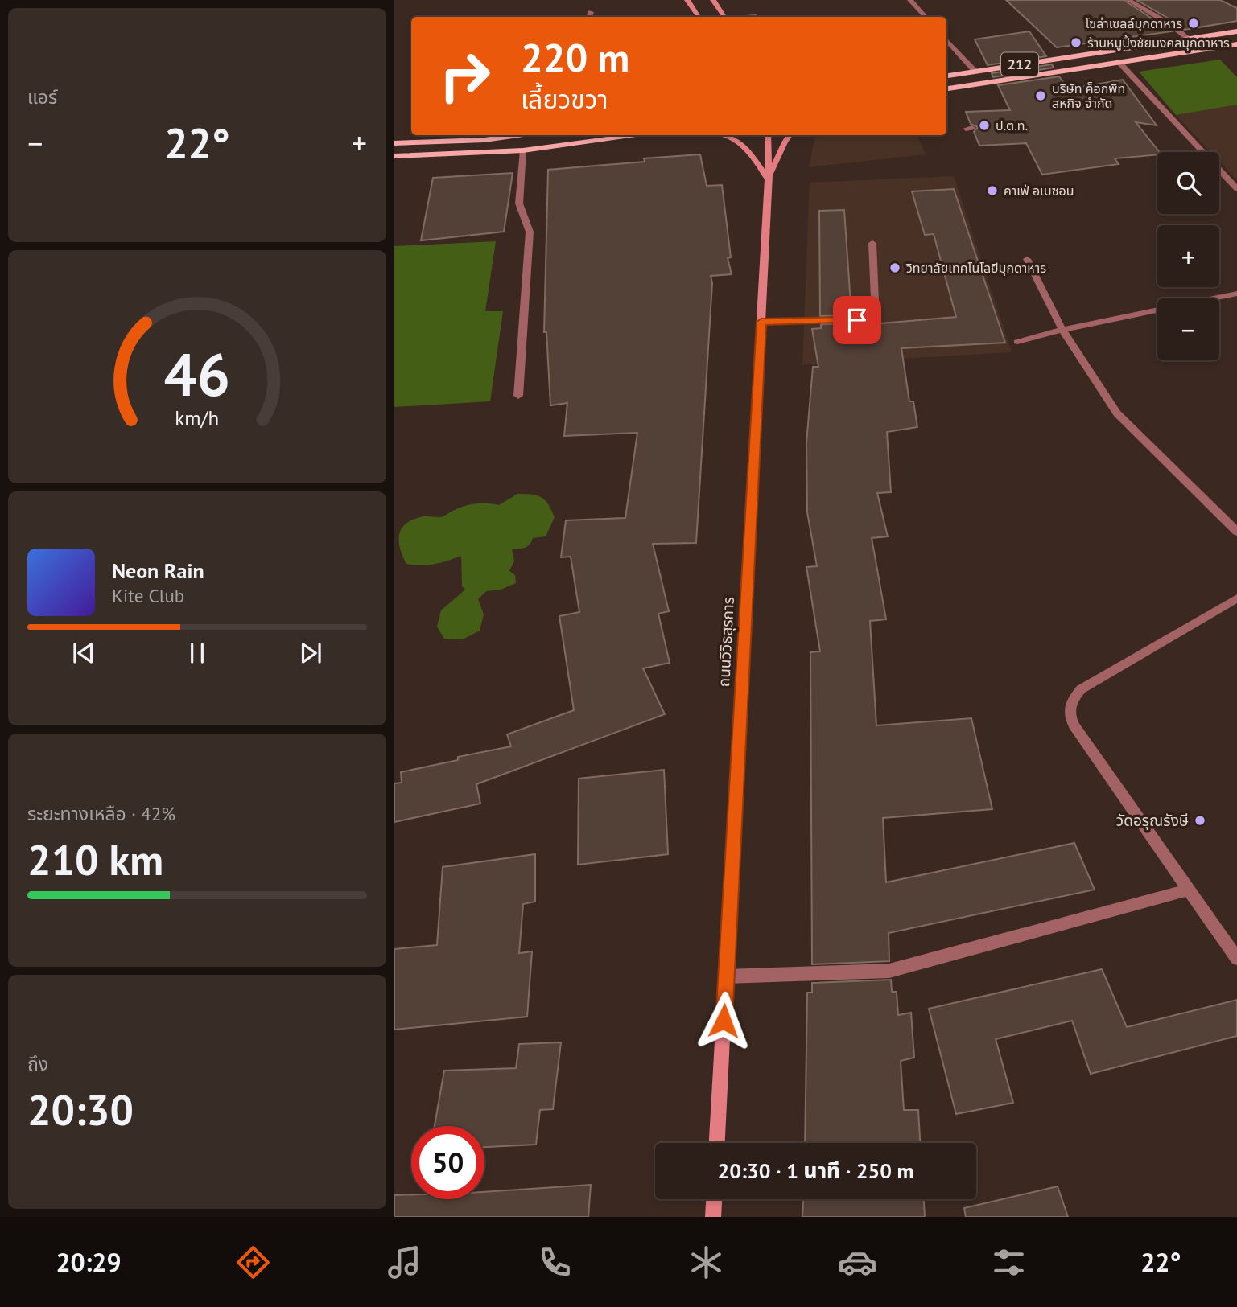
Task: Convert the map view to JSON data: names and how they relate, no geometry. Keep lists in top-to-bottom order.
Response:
{
  "streets": {
    "main road": ["212", "ถนนวิวิธสุรการ"]
  },
  "places": [
    "โซล่าเซลล์มุกดาหาร",
    "ร้านหมูปิ้งชัยมงคลมุกดาหาร",
    "บริษัท ค็อกพิท สหกิจ จำกัด",
    "ป.ต.ท.",
    "คาเฟ่ อเมซอน",
    "วิทยาลัยเทคโนโลยีมุกดาหาร",
    "วัดอรุณรังษี"
  ],
  "page": {
    "tile": [
      "แอร์",
      ["ระยะทางเหลือ · 42%", "210 km"],
      ["ถึง", "20:30"]
    ],
    "turn": ["220 m", "เลี้ยวขวา"],
    "heat": ["−", "22°", "+"],
    "map_buttons": ["+", "−"],
    "song": ["Neon Rain", "Kite Club"],
    "limit": "50",
    "trip": "20:30 · 1 นาที · 250 m",
    "tabs": ["20:29", "22°"],
    "gauge": ["46", "km/h"]
  }
}
